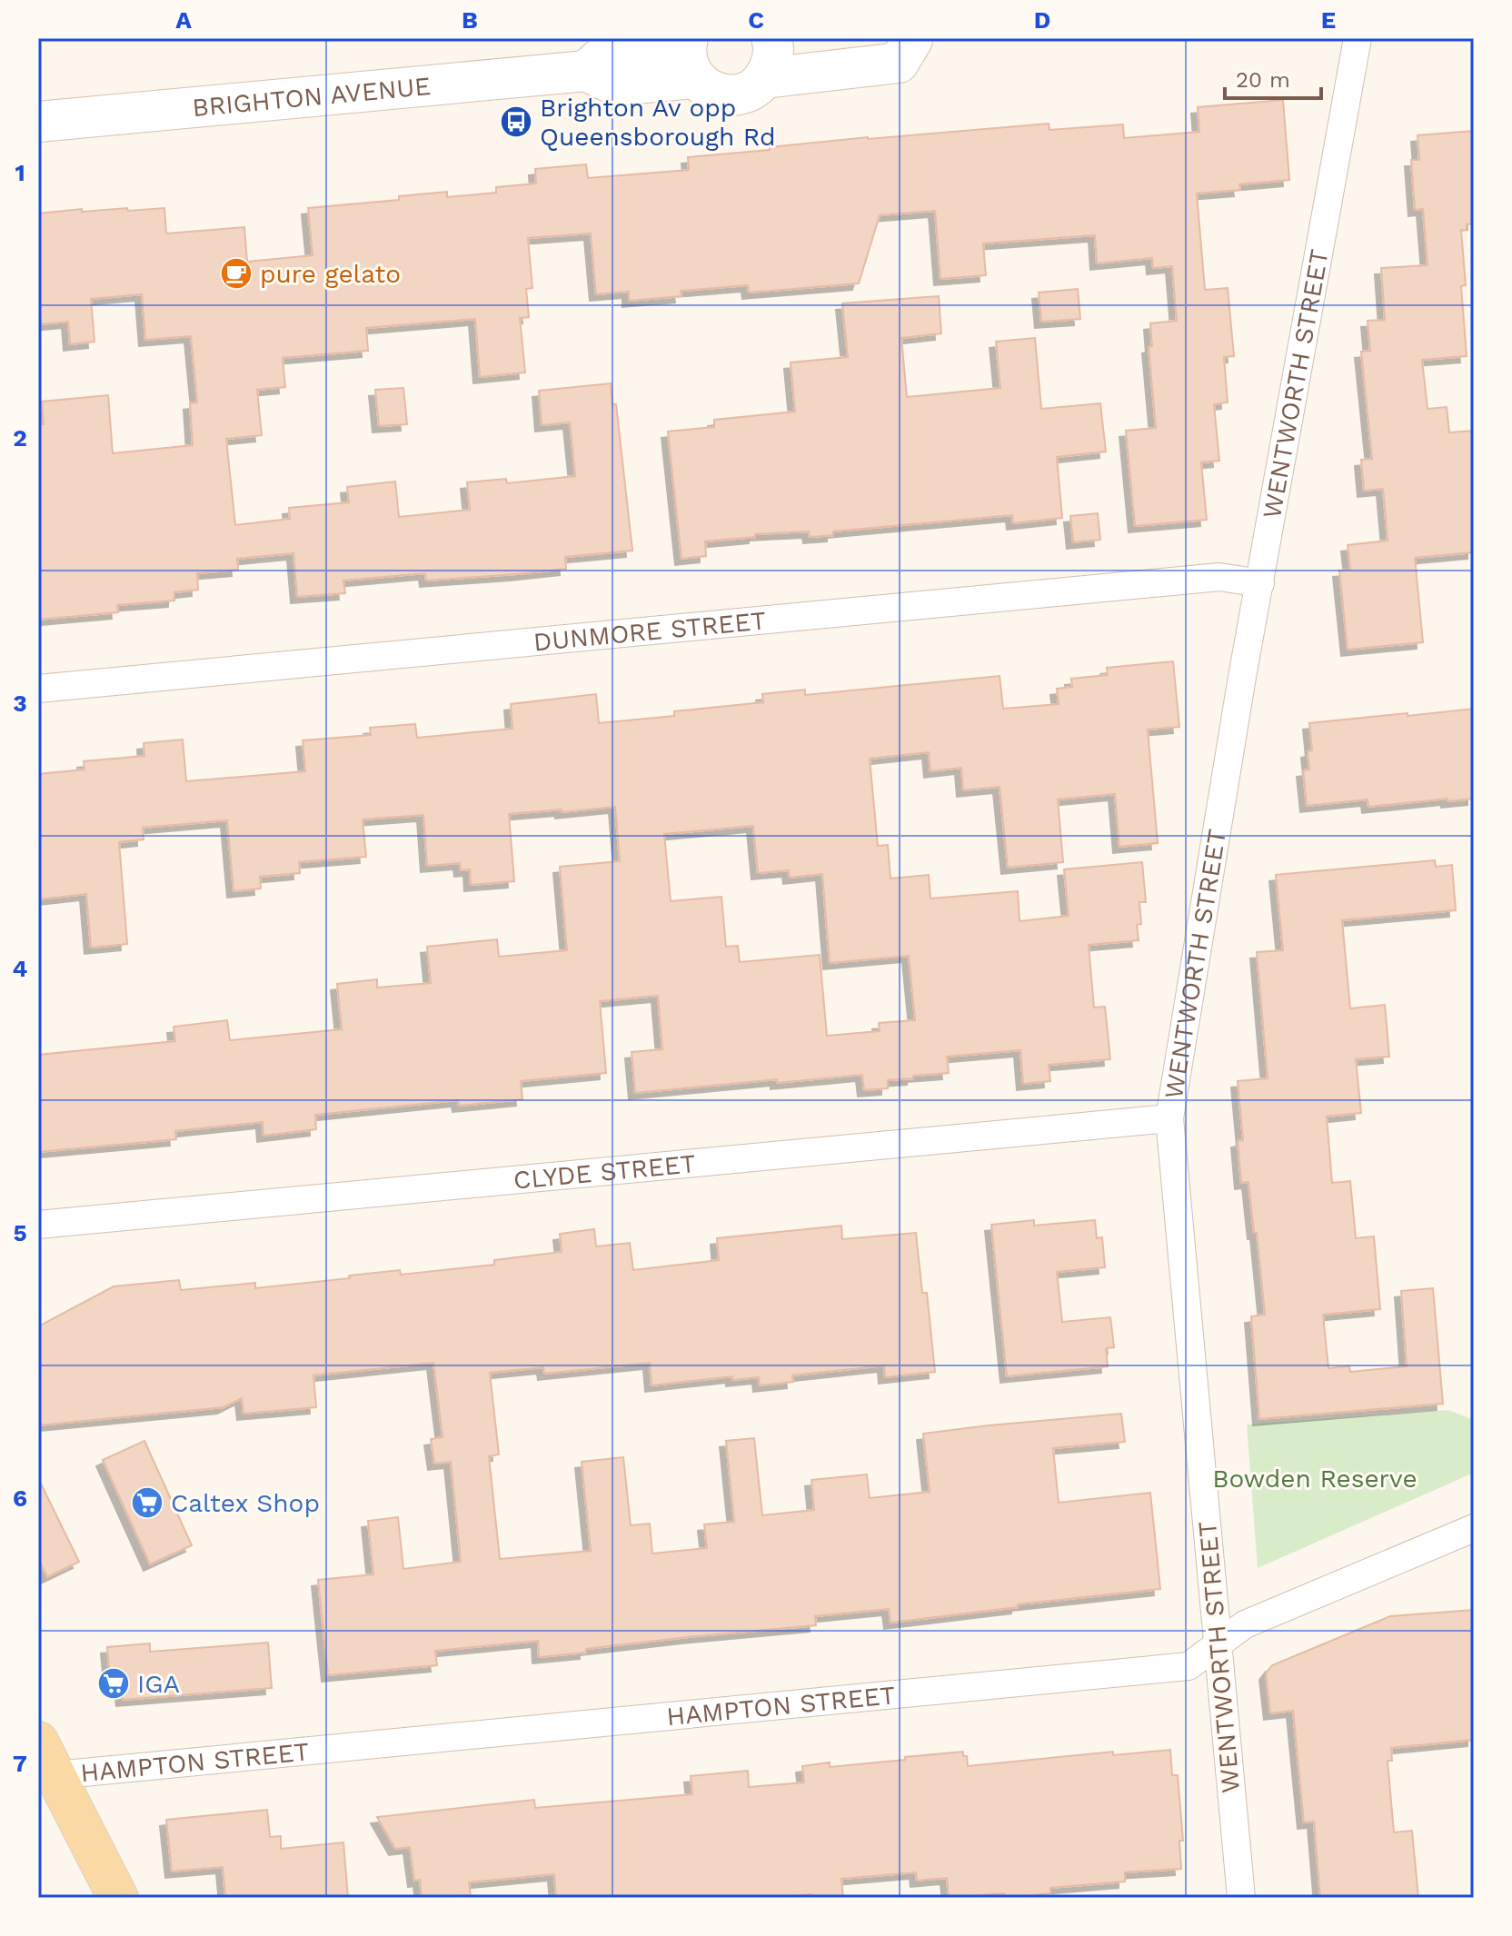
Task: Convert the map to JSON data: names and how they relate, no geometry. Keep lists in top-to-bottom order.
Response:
{
  "streets": {
    "main road": ["BRIGHTON AVENUE"],
    "street": [
      "WENTWORTH STREET",
      "DUNMORE STREET",
      "CLYDE STREET",
      "HAMPTON STREET"
    ]
  },
  "crossings": [
    ["WENTWORTH STREET", "DUNMORE STREET"],
    ["WENTWORTH STREET", "CLYDE STREET"],
    ["WENTWORTH STREET", "HAMPTON STREET"]
  ],
  "parks": ["Bowden Reserve"],
  "places": {
    "bus stop": ["Brighton Av opp Queensborough Rd"],
    "cafe": ["pure gelato"],
    "supermarket": ["Caltex Shop", "IGA"]
  },
  "scale_bar": "20 m",
  "grid": {
    "columns": [
      "A",
      "B",
      "C",
      "D",
      "E"
    ],
    "rows": [
      "1",
      "2",
      "3",
      "4",
      "5",
      "6",
      "7"
    ]
  }
}
